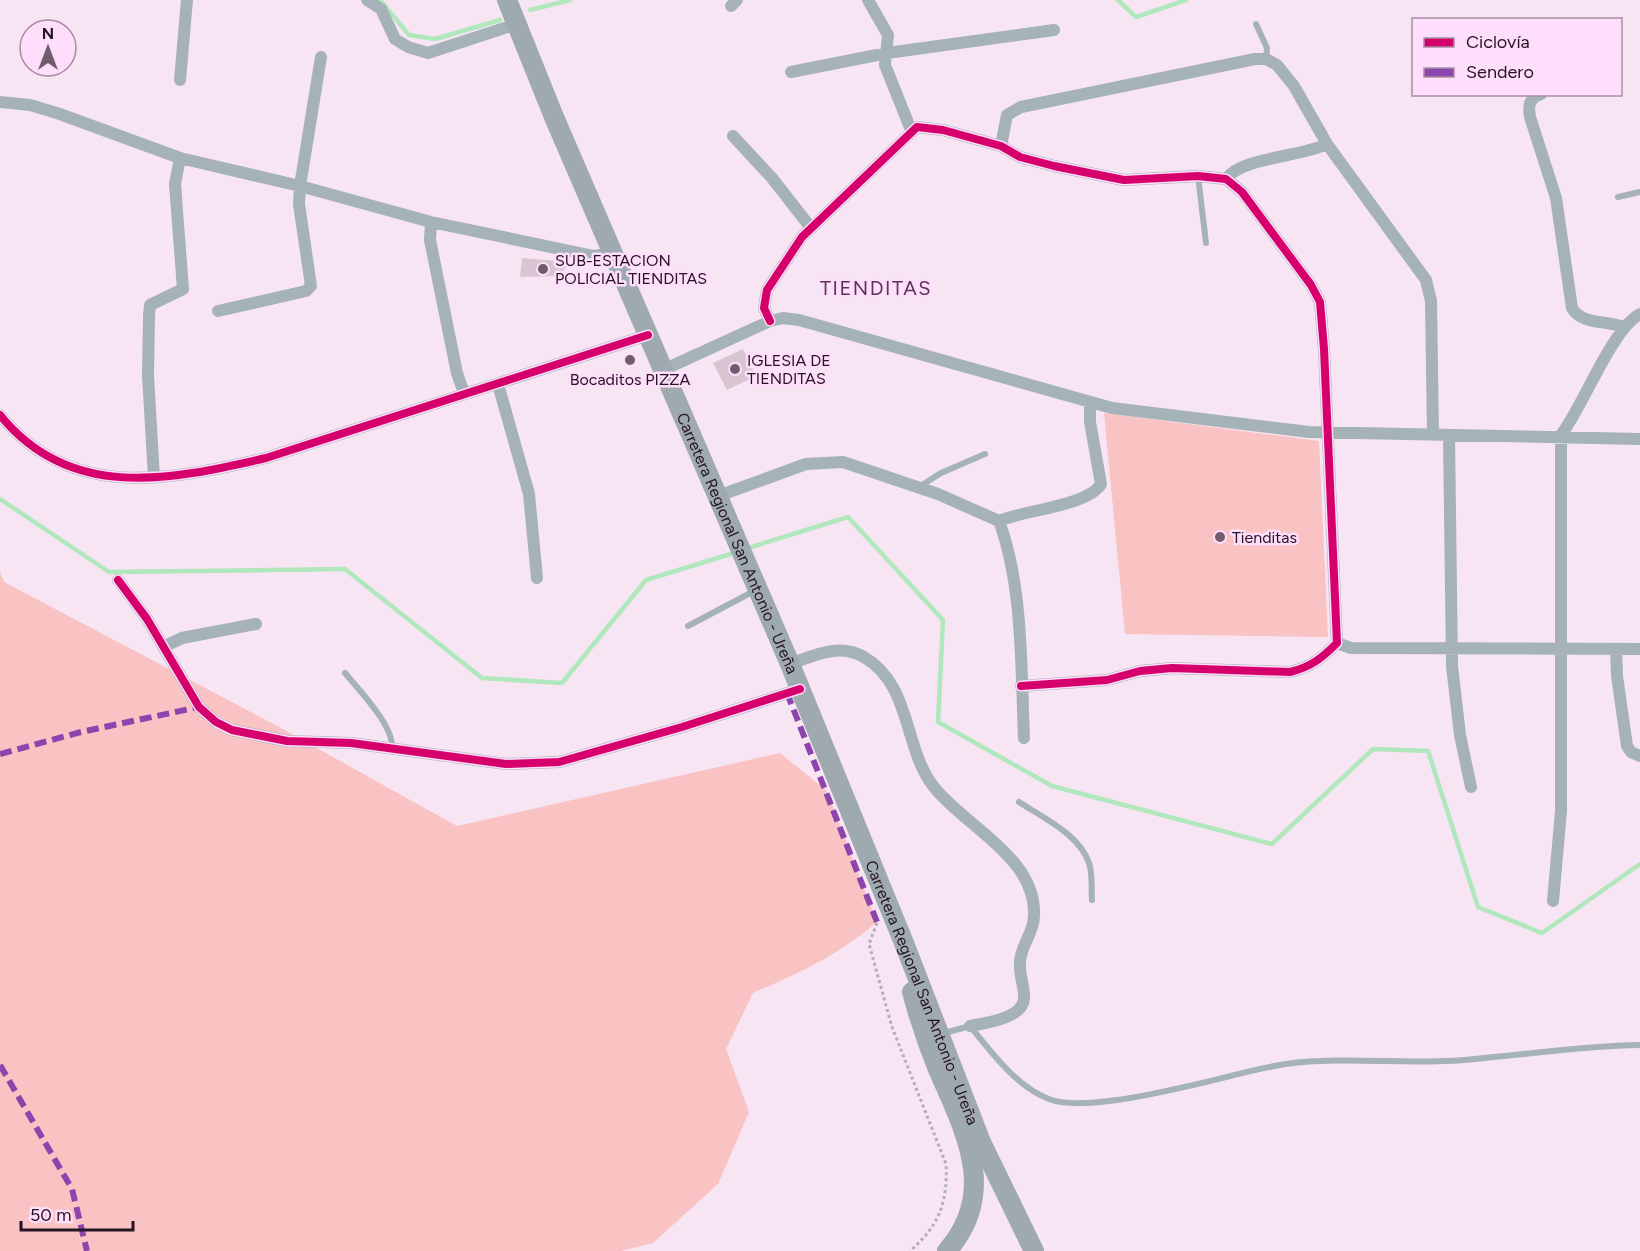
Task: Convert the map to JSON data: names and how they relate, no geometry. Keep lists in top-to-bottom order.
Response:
{
  "streets": {
    "main road": ["Carretera Regional San Antonio - Ureña"]
  },
  "districts": ["TIENDITAS"],
  "places": [
    "SUB-ESTACION POLICIAL TIENDITAS",
    "Bocaditos PIZZA",
    "IGLESIA DE TIENDITAS",
    "Tienditas"
  ],
  "legend": ["Ciclovía", "Sendero"],
  "scale_bar": "50 m",
  "north": "top"
}
